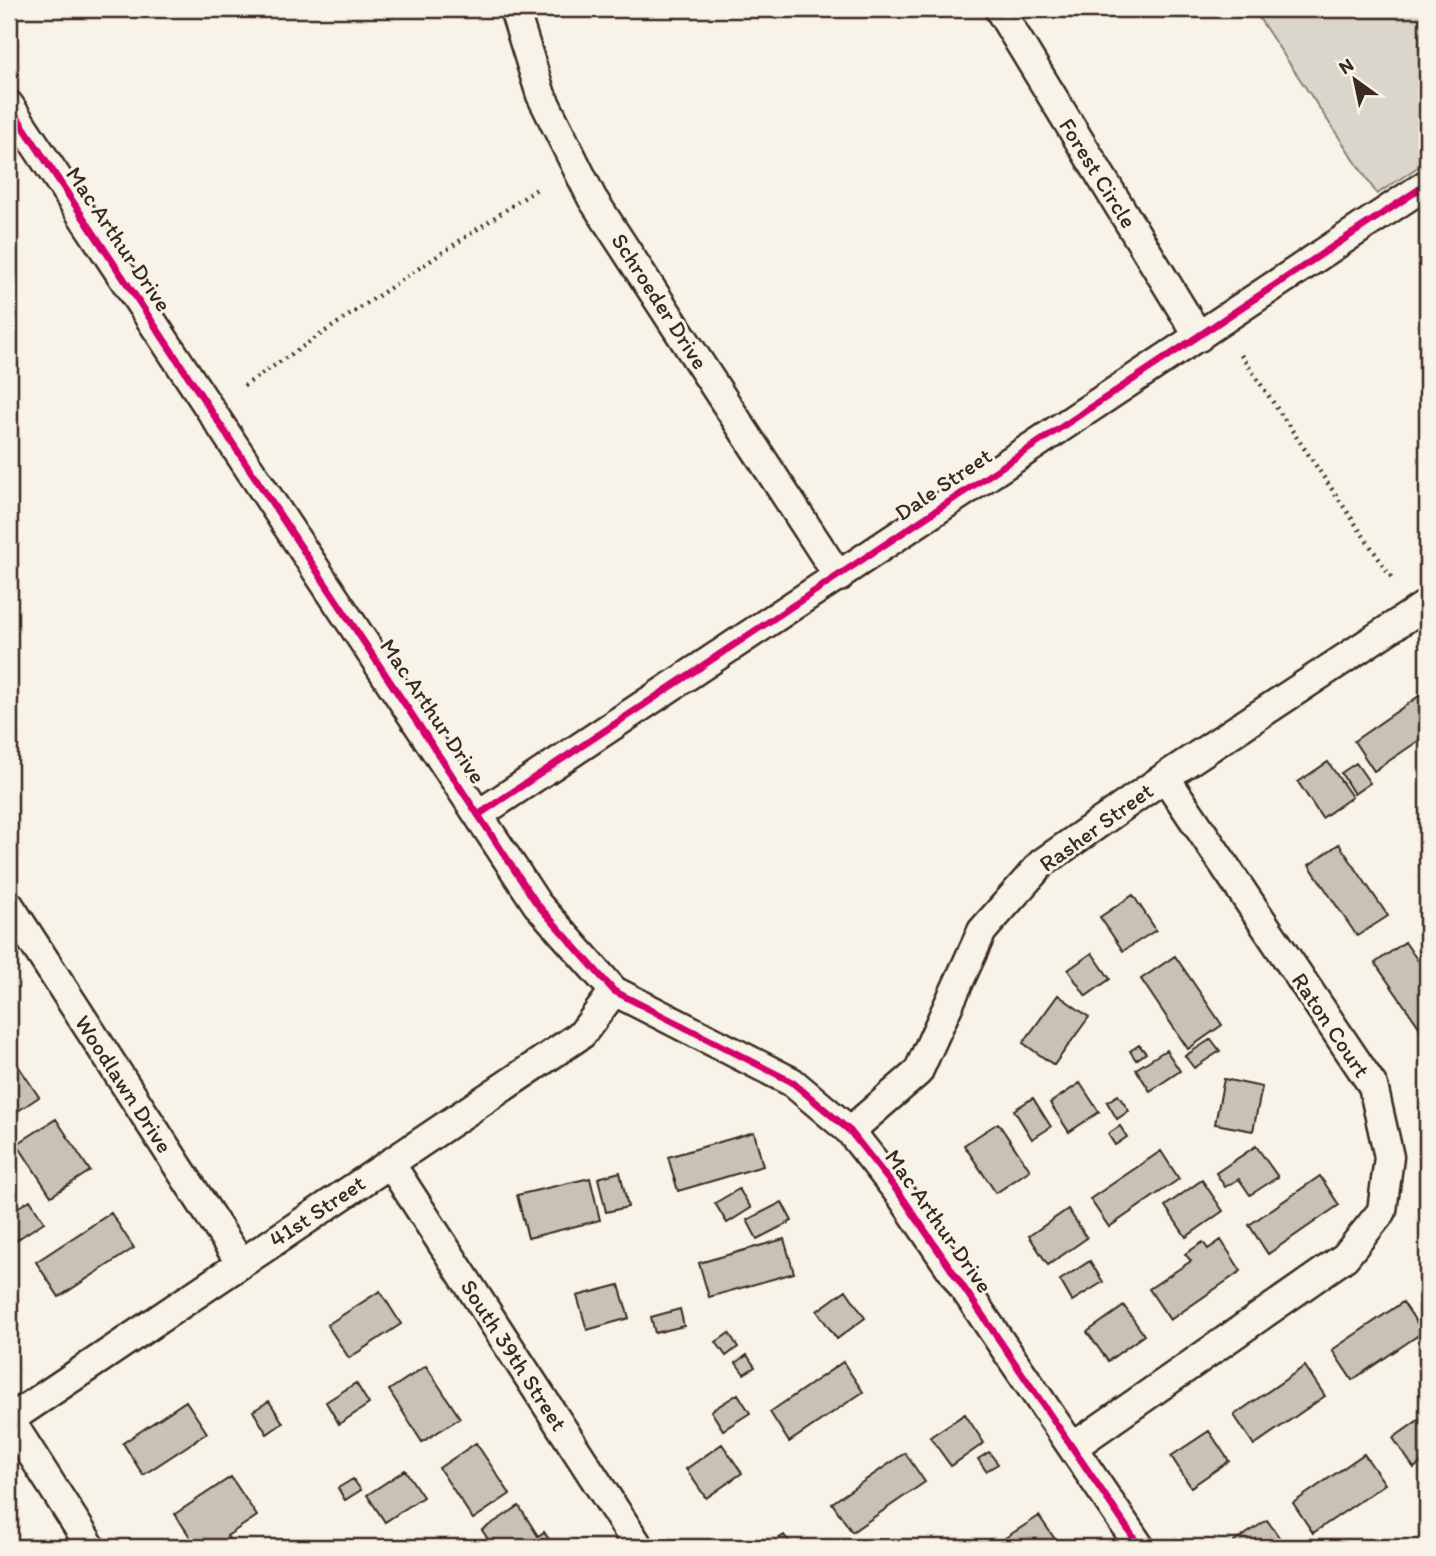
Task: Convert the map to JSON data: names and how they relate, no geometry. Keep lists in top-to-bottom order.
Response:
{
  "streets": {
    "street": [
      "Forest Circle",
      "Mac Arthur Drive",
      "Schroeder Drive",
      "Dale Street",
      "Rasher Street",
      "Raton Court",
      "Woodlawn Drive",
      "41st Street",
      "South 39th Street"
    ]
  },
  "crossings": [
    ["Forest Circle", "Dale Street"],
    ["Mac Arthur Drive", "Dale Street"],
    ["Mac Arthur Drive", "Rasher Street"],
    ["Mac Arthur Drive", "Raton Court"],
    ["Mac Arthur Drive", "41st Street"],
    ["Schroeder Drive", "Dale Street"],
    ["Rasher Street", "Raton Court"],
    ["Woodlawn Drive", "41st Street"],
    ["41st Street", "South 39th Street"]
  ],
  "north": "top left"
}
